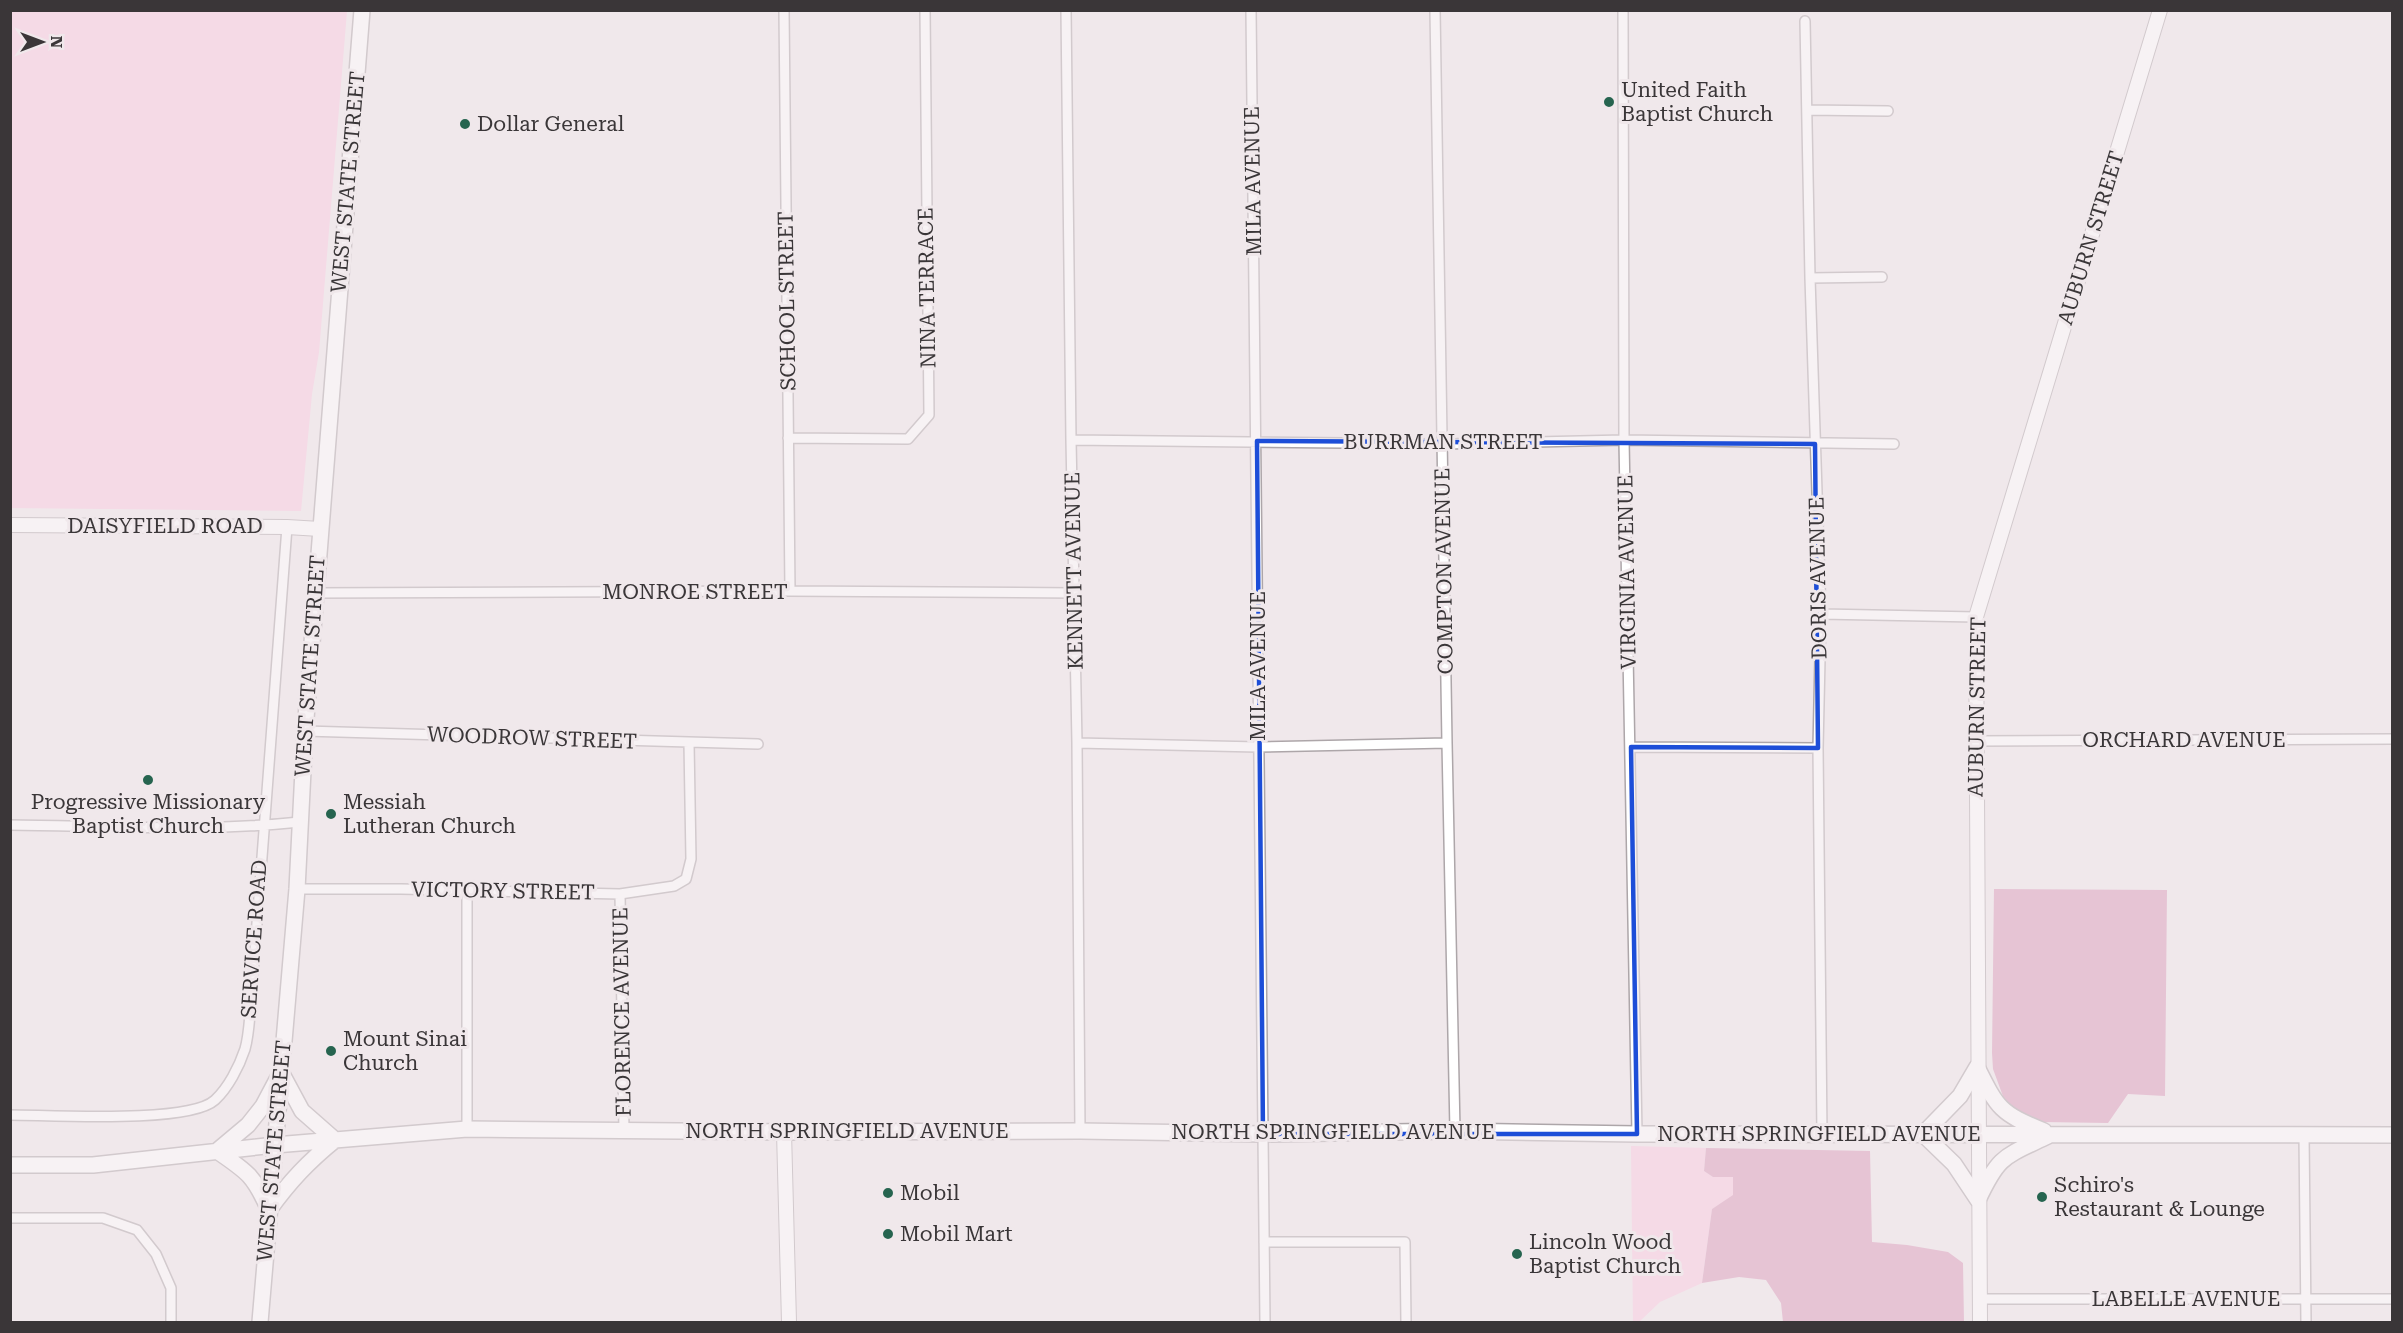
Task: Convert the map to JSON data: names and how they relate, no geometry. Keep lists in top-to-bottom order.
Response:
{
  "streets": {
    "main road": [
      "WEST STATE STREET",
      "AUBURN STREET",
      "DAISYFIELD ROAD",
      "NORTH SPRINGFIELD AVENUE"
    ],
    "street": [
      "MILA AVENUE",
      "NINA TERRACE",
      "SCHOOL STREET",
      "BURRMAN STREET",
      "KENNETT AVENUE",
      "COMPTON AVENUE",
      "VIRGINIA AVENUE",
      "DORIS AVENUE",
      "MONROE STREET",
      "WOODROW STREET",
      "ORCHARD AVENUE",
      "VICTORY STREET",
      "SERVICE ROAD",
      "FLORENCE AVENUE",
      "LABELLE AVENUE"
    ]
  },
  "crossings": [
    ["MILA AVENUE", "BURRMAN STREET"],
    ["MILA AVENUE", "NORTH SPRINGFIELD AVENUE"],
    ["WEST STATE STREET", "DAISYFIELD ROAD"],
    ["WEST STATE STREET", "MONROE STREET"],
    ["WEST STATE STREET", "WOODROW STREET"],
    ["WEST STATE STREET", "VICTORY STREET"],
    ["WEST STATE STREET", "NORTH SPRINGFIELD AVENUE"],
    ["AUBURN STREET", "ORCHARD AVENUE"],
    ["AUBURN STREET", "NORTH SPRINGFIELD AVENUE"],
    ["AUBURN STREET", "LABELLE AVENUE"],
    ["NINA TERRACE", "SCHOOL STREET"],
    ["SCHOOL STREET", "MONROE STREET"],
    ["BURRMAN STREET", "KENNETT AVENUE"],
    ["BURRMAN STREET", "COMPTON AVENUE"],
    ["BURRMAN STREET", "VIRGINIA AVENUE"],
    ["BURRMAN STREET", "DORIS AVENUE"],
    ["DAISYFIELD ROAD", "SERVICE ROAD"],
    ["KENNETT AVENUE", "MONROE STREET"],
    ["KENNETT AVENUE", "NORTH SPRINGFIELD AVENUE"],
    ["COMPTON AVENUE", "NORTH SPRINGFIELD AVENUE"],
    ["VIRGINIA AVENUE", "NORTH SPRINGFIELD AVENUE"],
    ["DORIS AVENUE", "NORTH SPRINGFIELD AVENUE"],
    ["WOODROW STREET", "VICTORY STREET"],
    ["VICTORY STREET", "FLORENCE AVENUE"],
    ["FLORENCE AVENUE", "NORTH SPRINGFIELD AVENUE"]
  ],
  "places": [
    "United Faith Baptist Church",
    "Dollar General",
    "Progressive Missionary Baptist Church",
    "Messiah Lutheran Church",
    "Mount Sinai Church",
    "Mobil",
    "Schiro's Restaurant & Lounge",
    "Mobil Mart",
    "Lincoln Wood Baptist Church"
  ],
  "north": "right"
}
